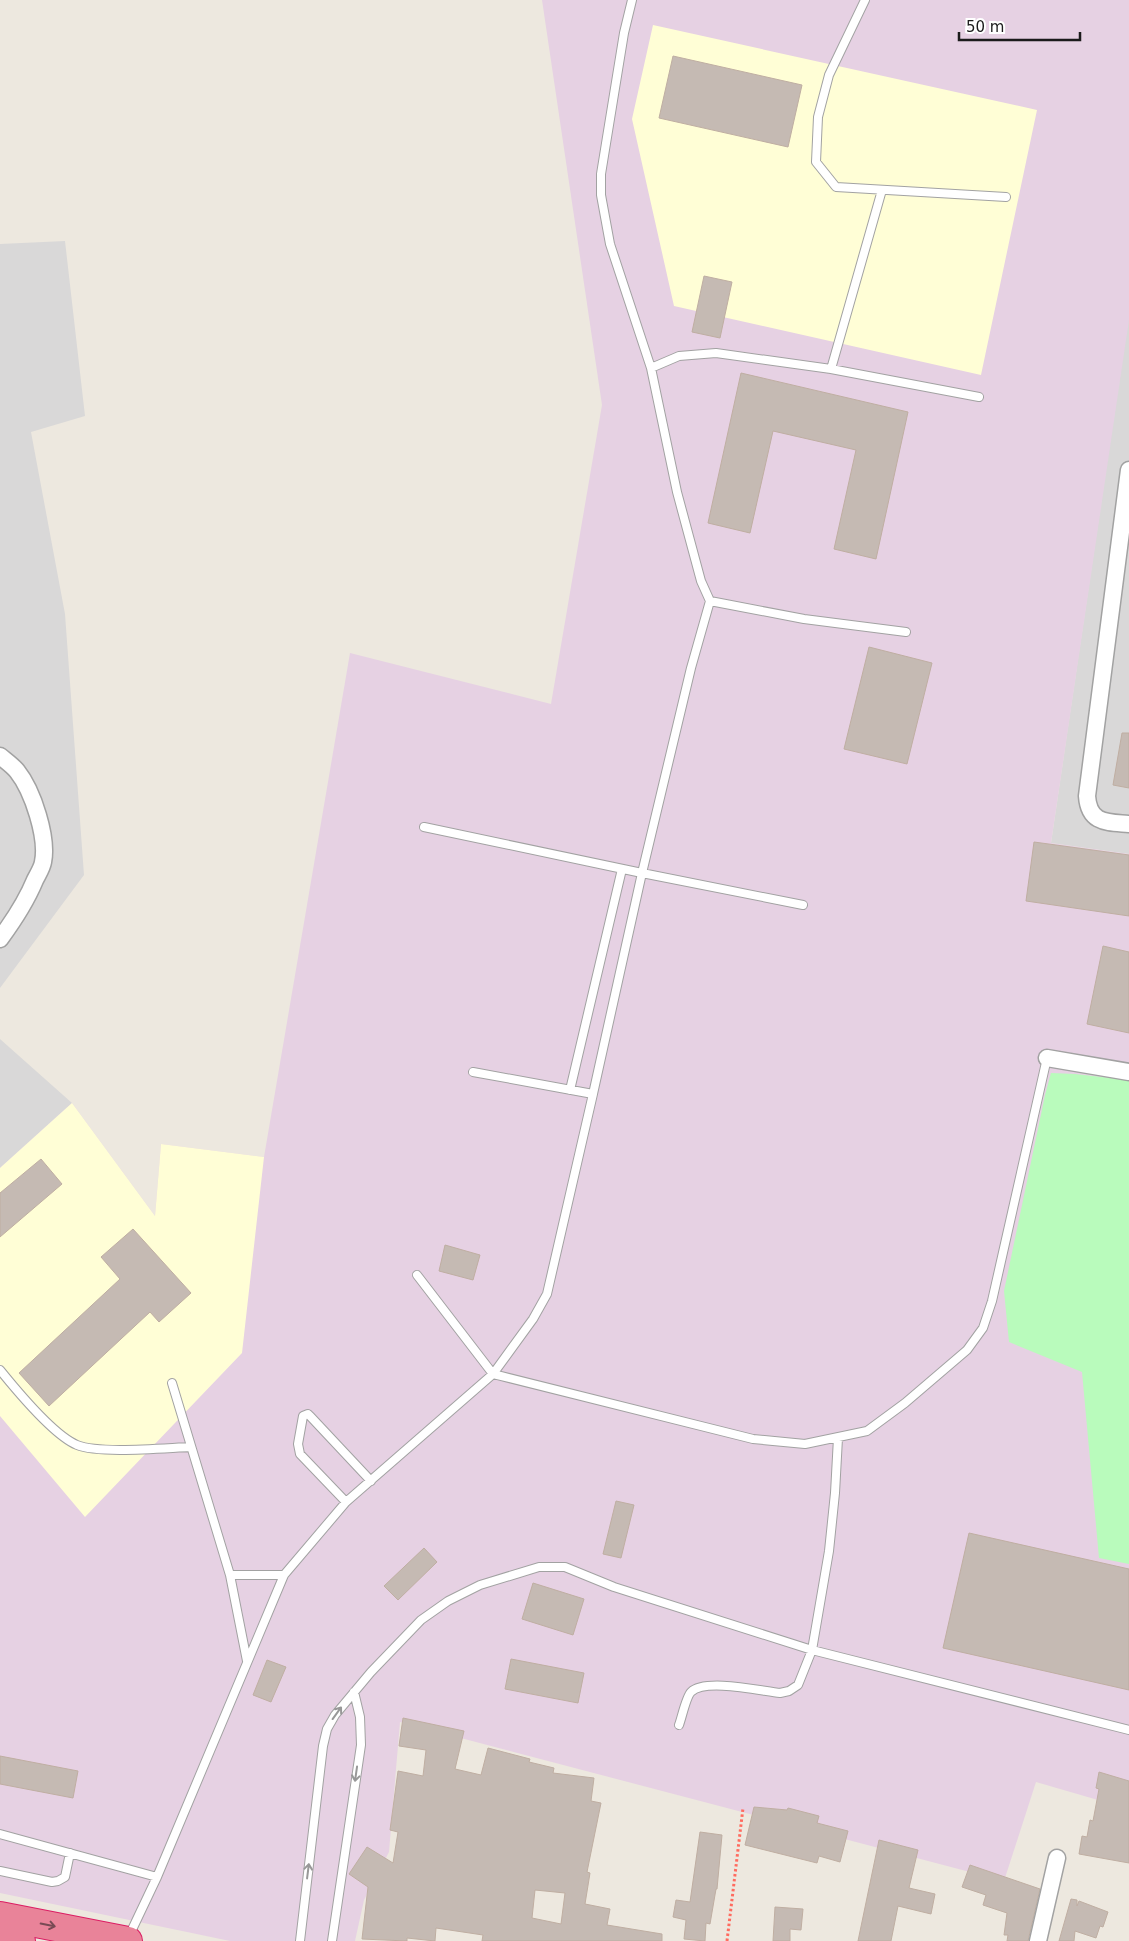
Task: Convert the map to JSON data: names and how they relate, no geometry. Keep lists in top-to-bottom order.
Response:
{
  "scale_bar": "50 m"
}
